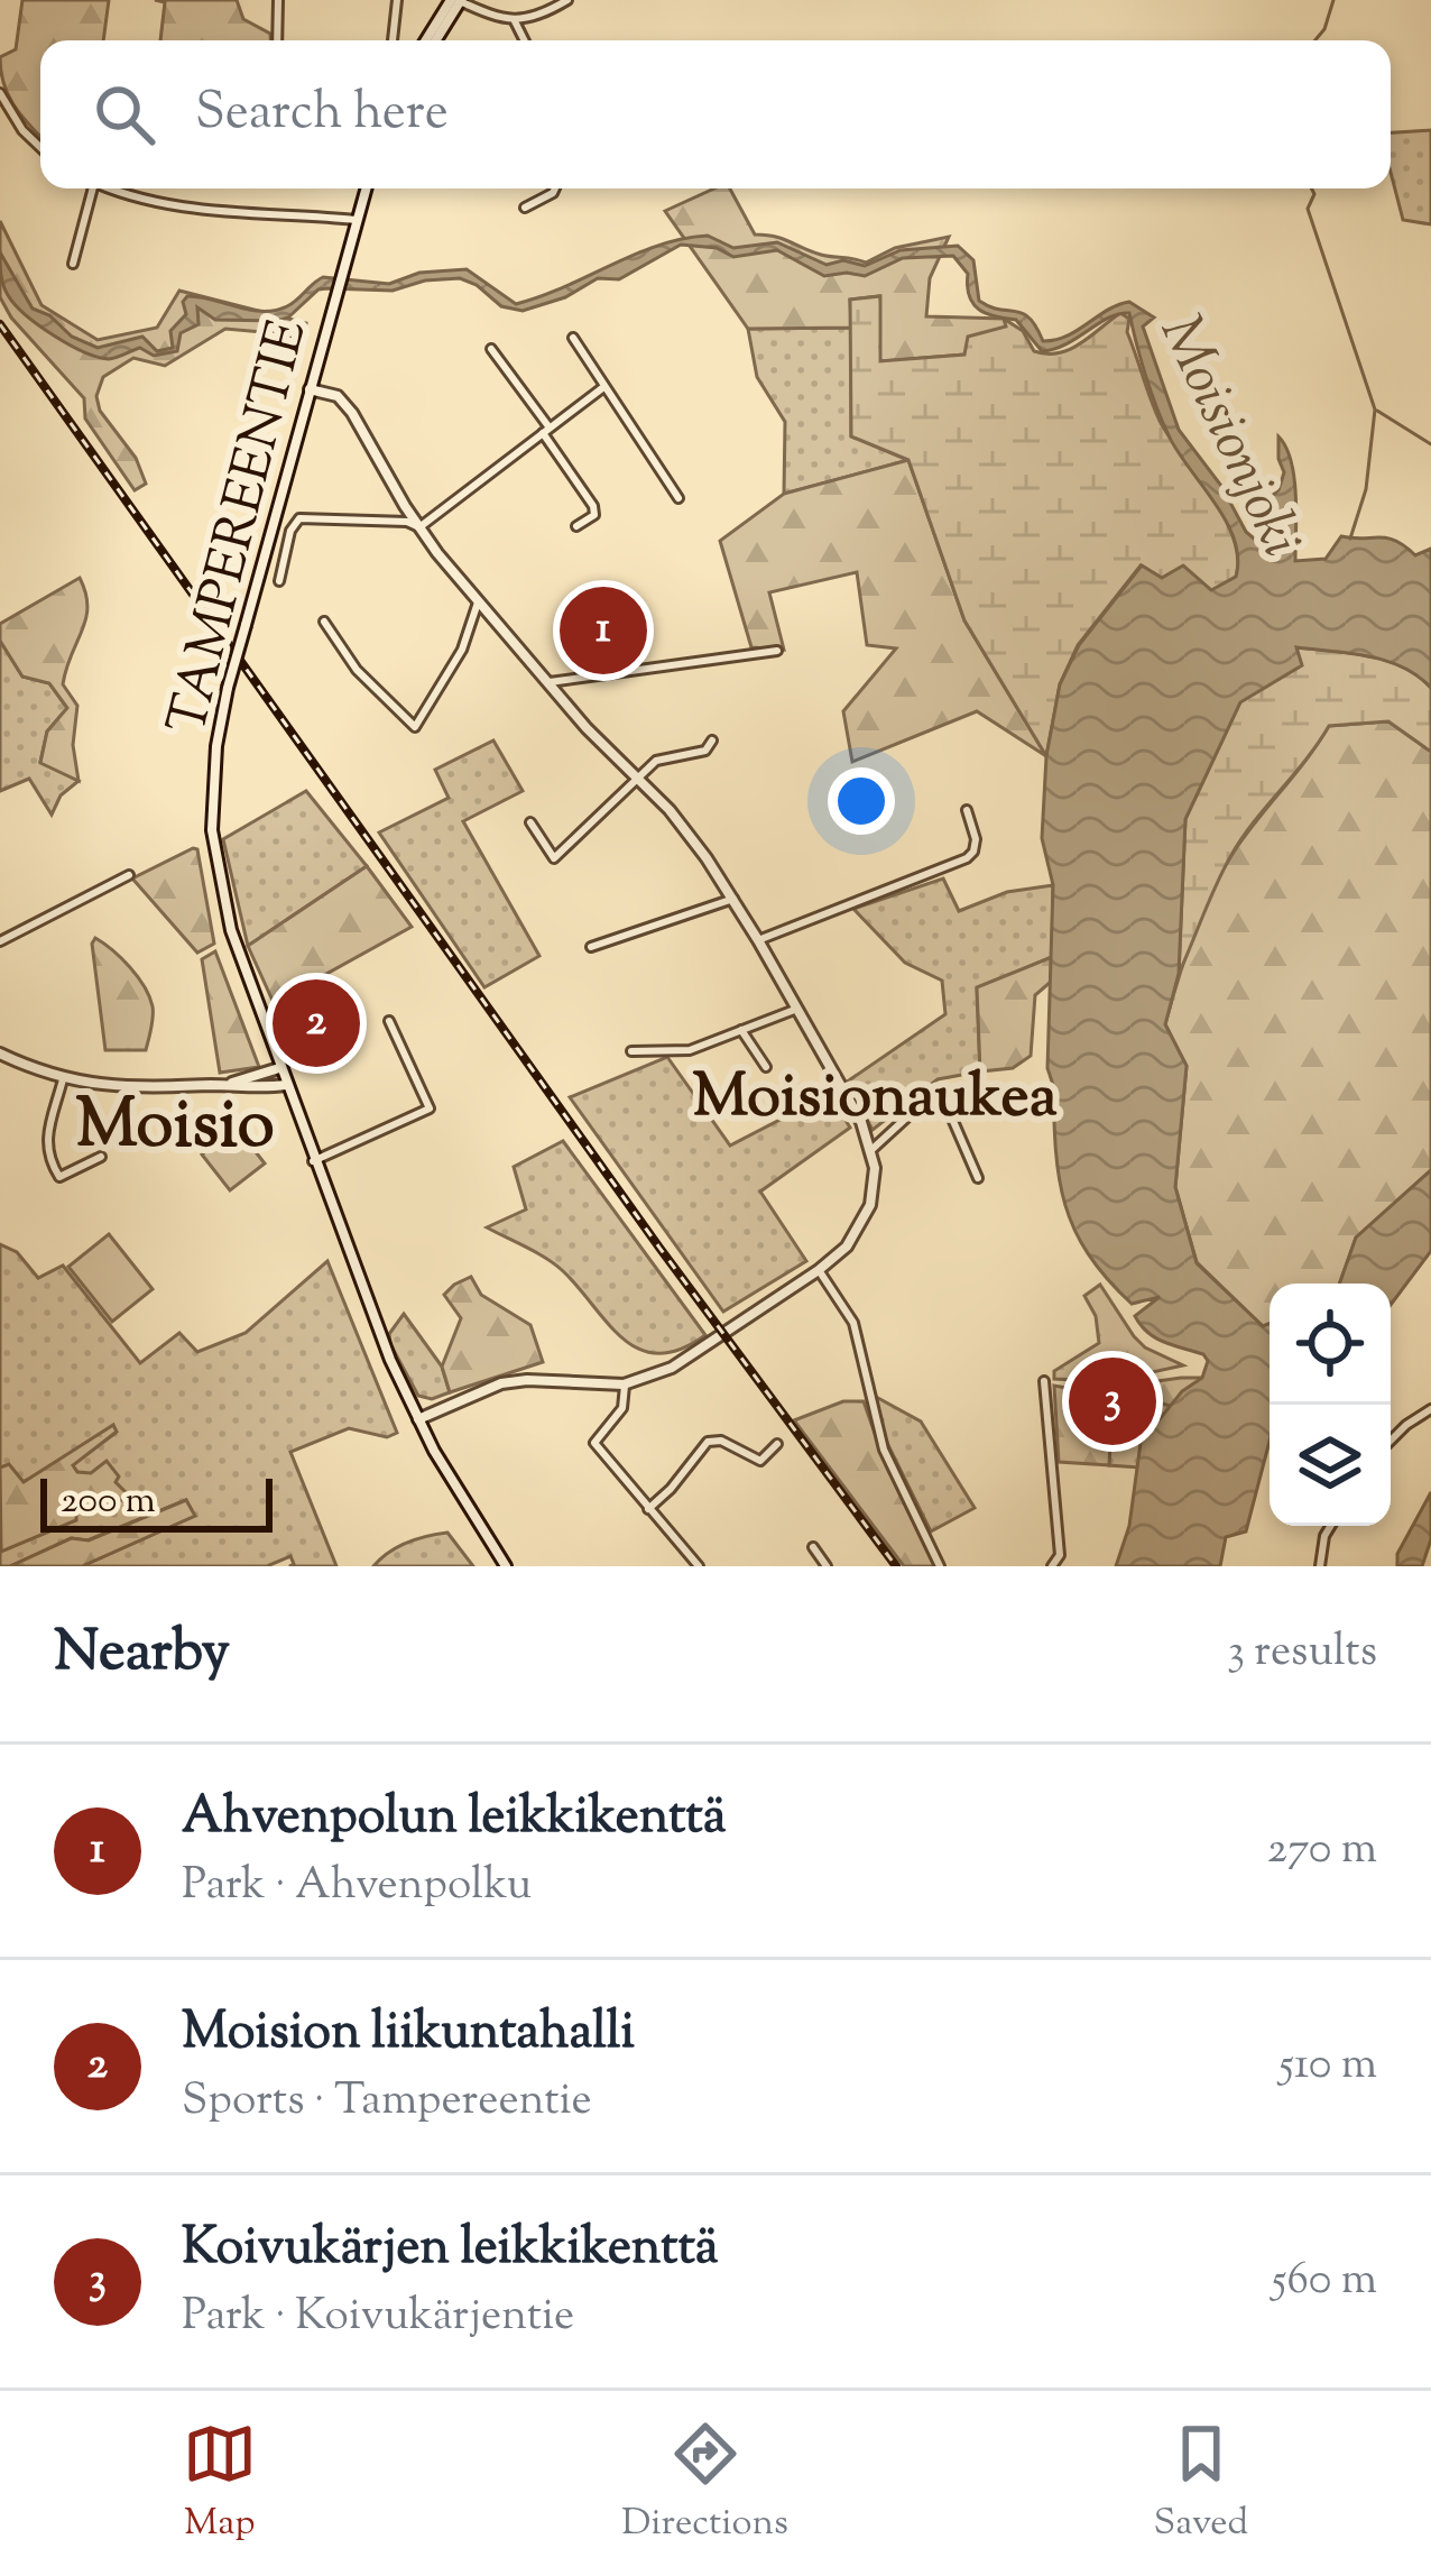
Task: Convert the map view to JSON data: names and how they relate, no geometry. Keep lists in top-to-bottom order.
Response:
{
  "streets": {
    "street": ["TAMPEREENTIE"]
  },
  "districts": ["Moisionaukea", "Moisio"],
  "water": ["Moisionjoki"],
  "scale_bar": "200 m",
  "page": {
    "search": "Search here",
    "pins": ["1", "2", "3"],
    "scale": "200 m",
    "heading": ["Nearby", "3 results"],
    "list": [
      {
        "mark": "1",
        "name": "Ahvenpolun leikkikenttä",
        "note": "Park · Ahvenpolku",
        "value": "270 m"
      },
      {
        "mark": "2",
        "name": "Moision liikuntahalli",
        "note": "Sports · Tampereentie",
        "value": "510 m"
      },
      {
        "mark": "3",
        "name": "Koivukärjen leikkikenttä",
        "note": "Park · Koivukärjentie",
        "value": "560 m"
      }
    ],
    "nav": ["Map", "Directions", "Saved"]
  }
}
